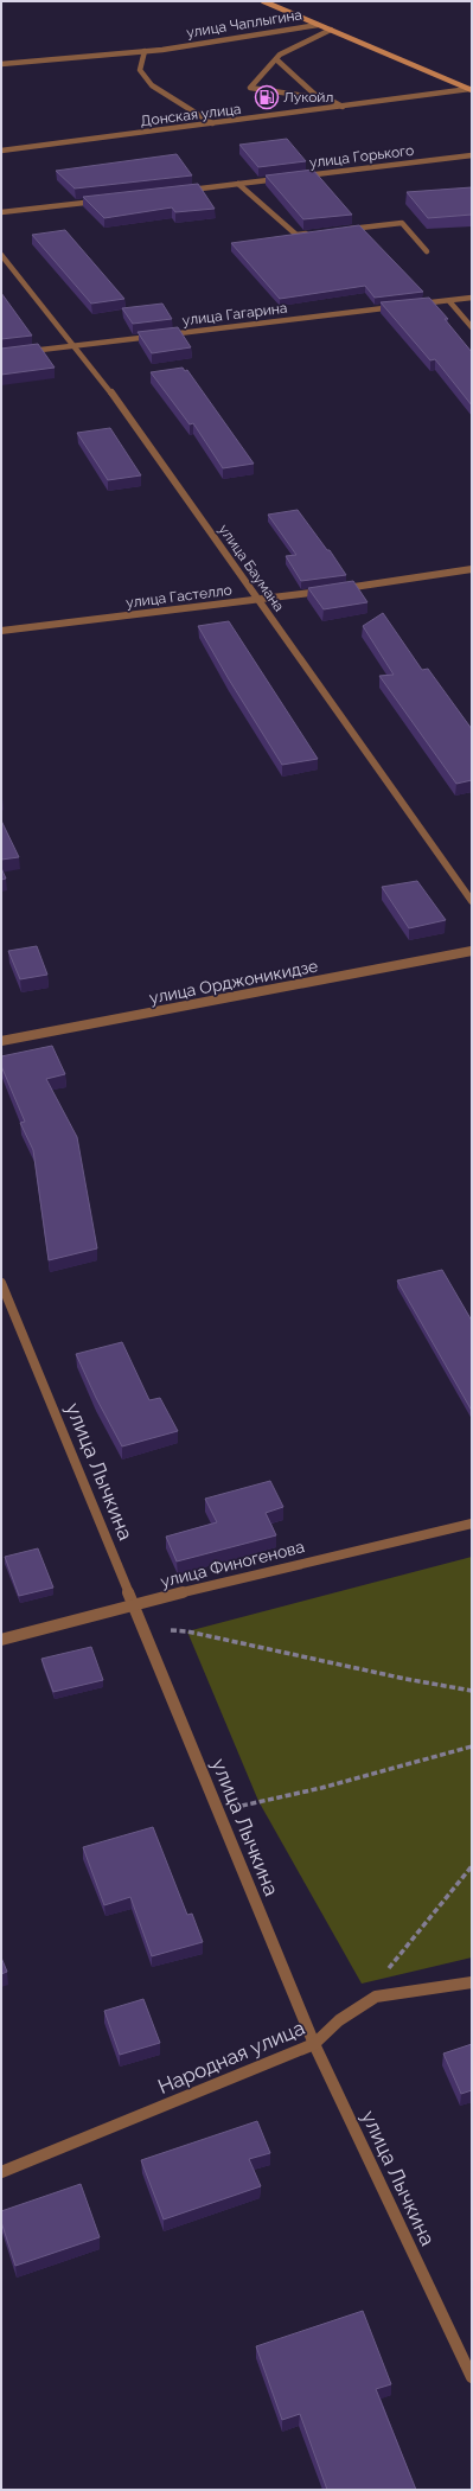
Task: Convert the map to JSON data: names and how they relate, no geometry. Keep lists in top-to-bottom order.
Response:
{
  "streets": {
    "main road": ["улица Чаплыгина"],
    "street": [
      "Донская улица",
      "улица Горького",
      "улица Гагарина",
      "улица Баумана",
      "улица Гастелло",
      "улица Орджоникидзе",
      "улица Лычкина",
      "улица Финогенова",
      "Народная улица"
    ]
  },
  "crossings": [
    ["улица Баумана", "улица Гастелло"],
    ["улица Лычкина", "улица Финогенова"],
    ["улица Лычкина", "Народная улица"]
  ],
  "places": {
    "fuel station": ["Лукойл"]
  }
}
